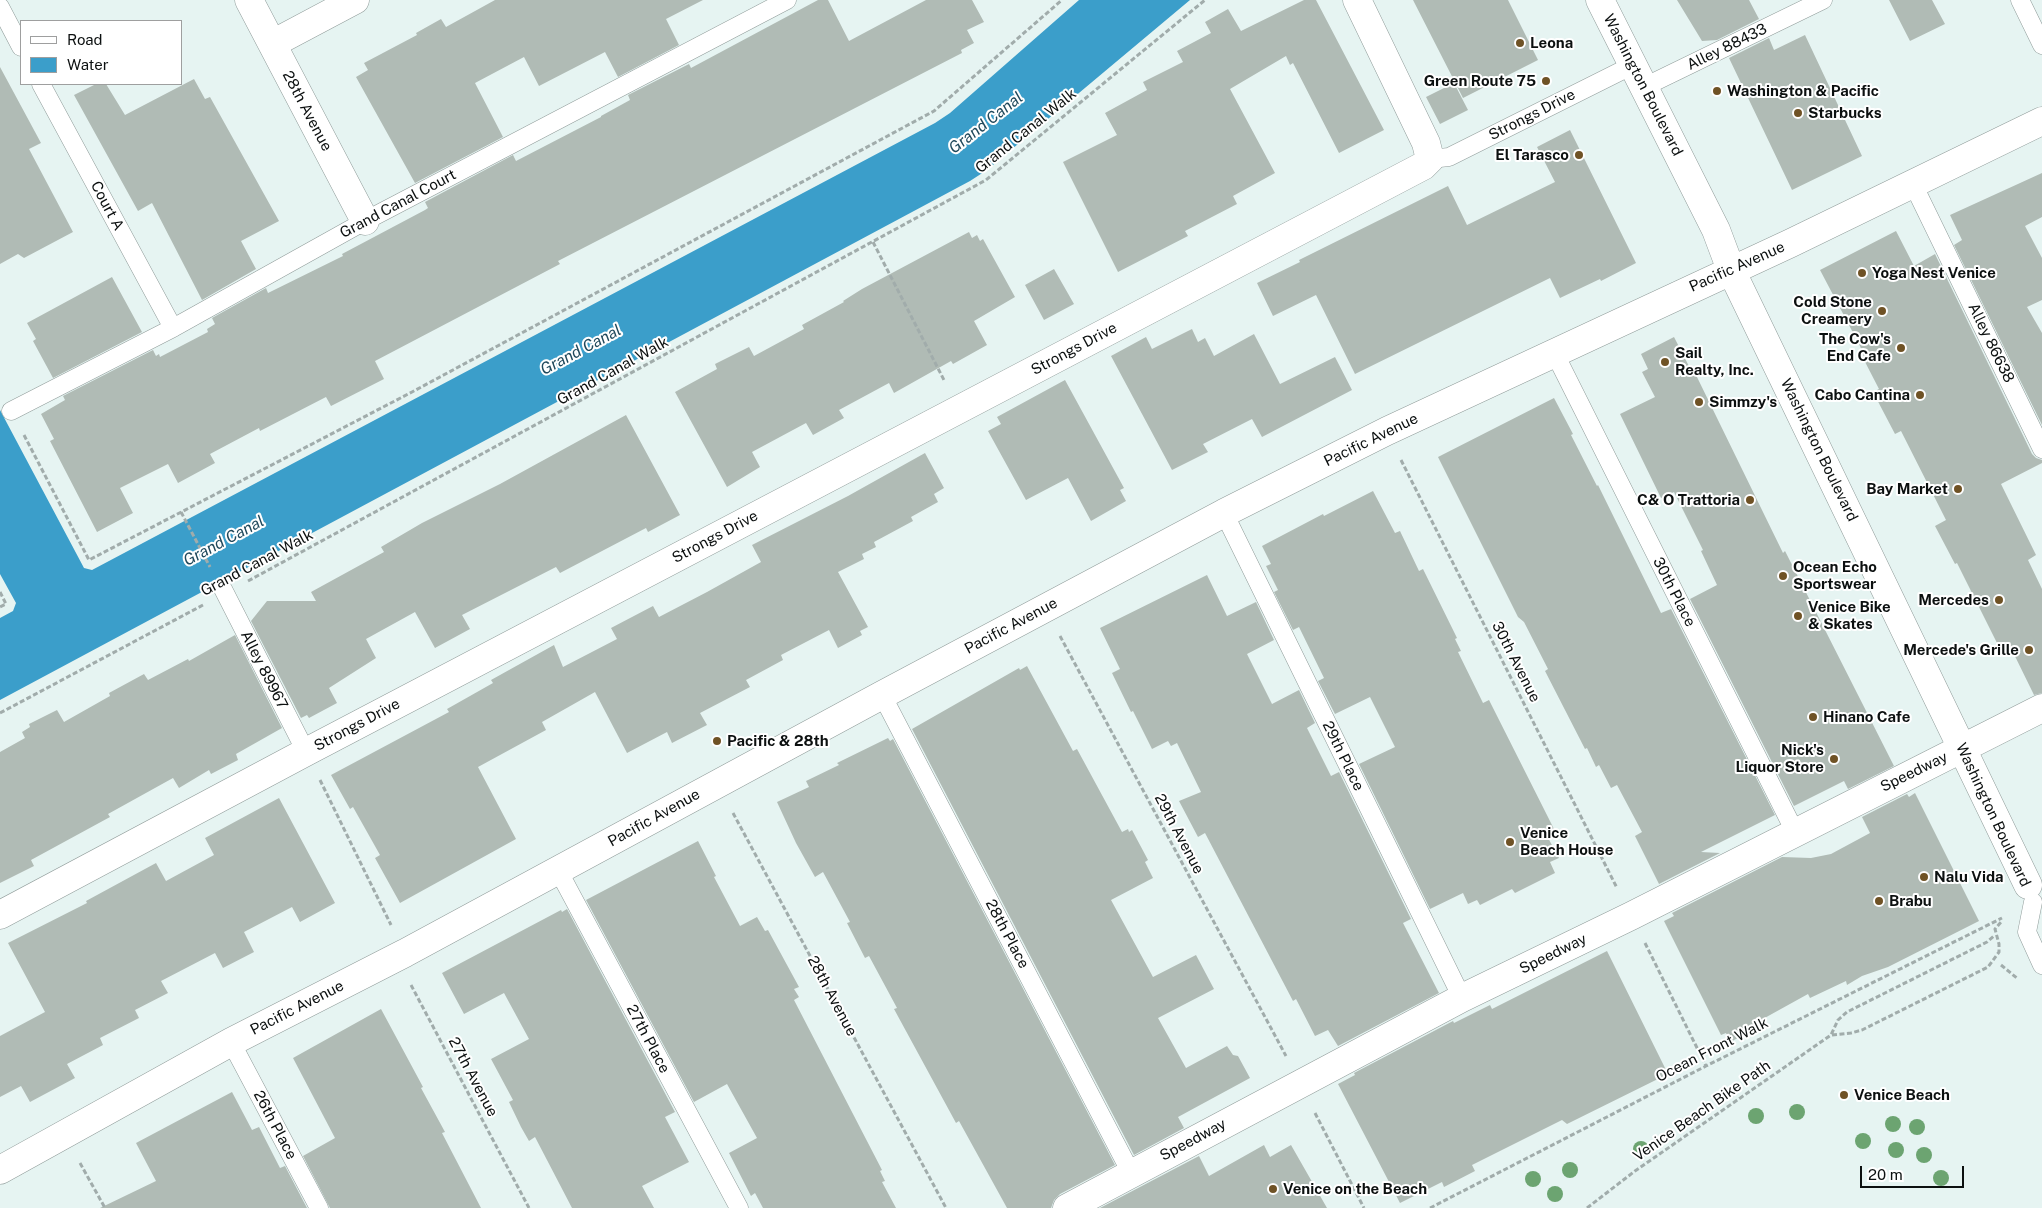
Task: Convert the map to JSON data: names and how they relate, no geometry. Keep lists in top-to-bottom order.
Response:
{
  "streets": {
    "street": [
      "Washington Boulevard",
      "28th Avenue",
      "Strongs Drive",
      "Pacific Avenue",
      "Speedway"
    ],
    "lane": [
      "Alley 88433",
      "Grand Canal Court",
      "Court A",
      "Alley 86638",
      "30th Place",
      "Alley 89967",
      "29th Place",
      "28th Place",
      "27th Place",
      "26th Place"
    ],
    "path": [
      "Grand Canal Walk",
      "30th Avenue",
      "29th Avenue",
      "Ocean Front Walk",
      "27th Avenue",
      "Venice Beach Bike Path"
    ]
  },
  "crossings": [
    ["Alley 88433", "Washington Boulevard"],
    ["Alley 88433", "Strongs Drive"],
    ["Washington Boulevard", "Strongs Drive"],
    ["Washington Boulevard", "Pacific Avenue"],
    ["Washington Boulevard", "Speedway"],
    ["28th Avenue", "Grand Canal Court"],
    ["28th Avenue", "Pacific Avenue"],
    ["Strongs Drive", "Alley 89967"],
    ["Strongs Drive", "27th Avenue"],
    ["Grand Canal Walk", "Alley 89967"],
    ["Grand Canal Court", "Court A"],
    ["Pacific Avenue", "Alley 86638"],
    ["Pacific Avenue", "30th Place"],
    ["Pacific Avenue", "30th Avenue"],
    ["Pacific Avenue", "29th Place"],
    ["Pacific Avenue", "29th Avenue"],
    ["Pacific Avenue", "28th Place"],
    ["Pacific Avenue", "27th Place"],
    ["Pacific Avenue", "27th Avenue"],
    ["Pacific Avenue", "26th Place"],
    ["30th Place", "Speedway"],
    ["Alley 89967", "27th Avenue"],
    ["29th Place", "Speedway"],
    ["Speedway", "28th Place"]
  ],
  "water": ["Grand Canal"],
  "places": [
    "Leona",
    "Green Route 75",
    "Washington & Pacific",
    "Starbucks",
    "El Tarasco",
    "Yoga Nest Venice",
    "Cold Stone Creamery",
    "The Cow's End Cafe",
    "Sail Realty, Inc.",
    "Cabo Cantina",
    "Simmzy's",
    "Bay Market",
    "C& O Trattoria",
    "Ocean Echo Sportswear",
    "Mercedes",
    "Venice Bike & Skates",
    "Mercede's Grille",
    "Hinano Cafe",
    "Pacific & 28th",
    "Nick's Liquor Store",
    "Venice Beach House",
    "Nalu Vida",
    "Brabu",
    "Venice Beach",
    "Venice on the Beach"
  ],
  "legend": ["Road", "Water"],
  "scale_bar": "20 m"
}
